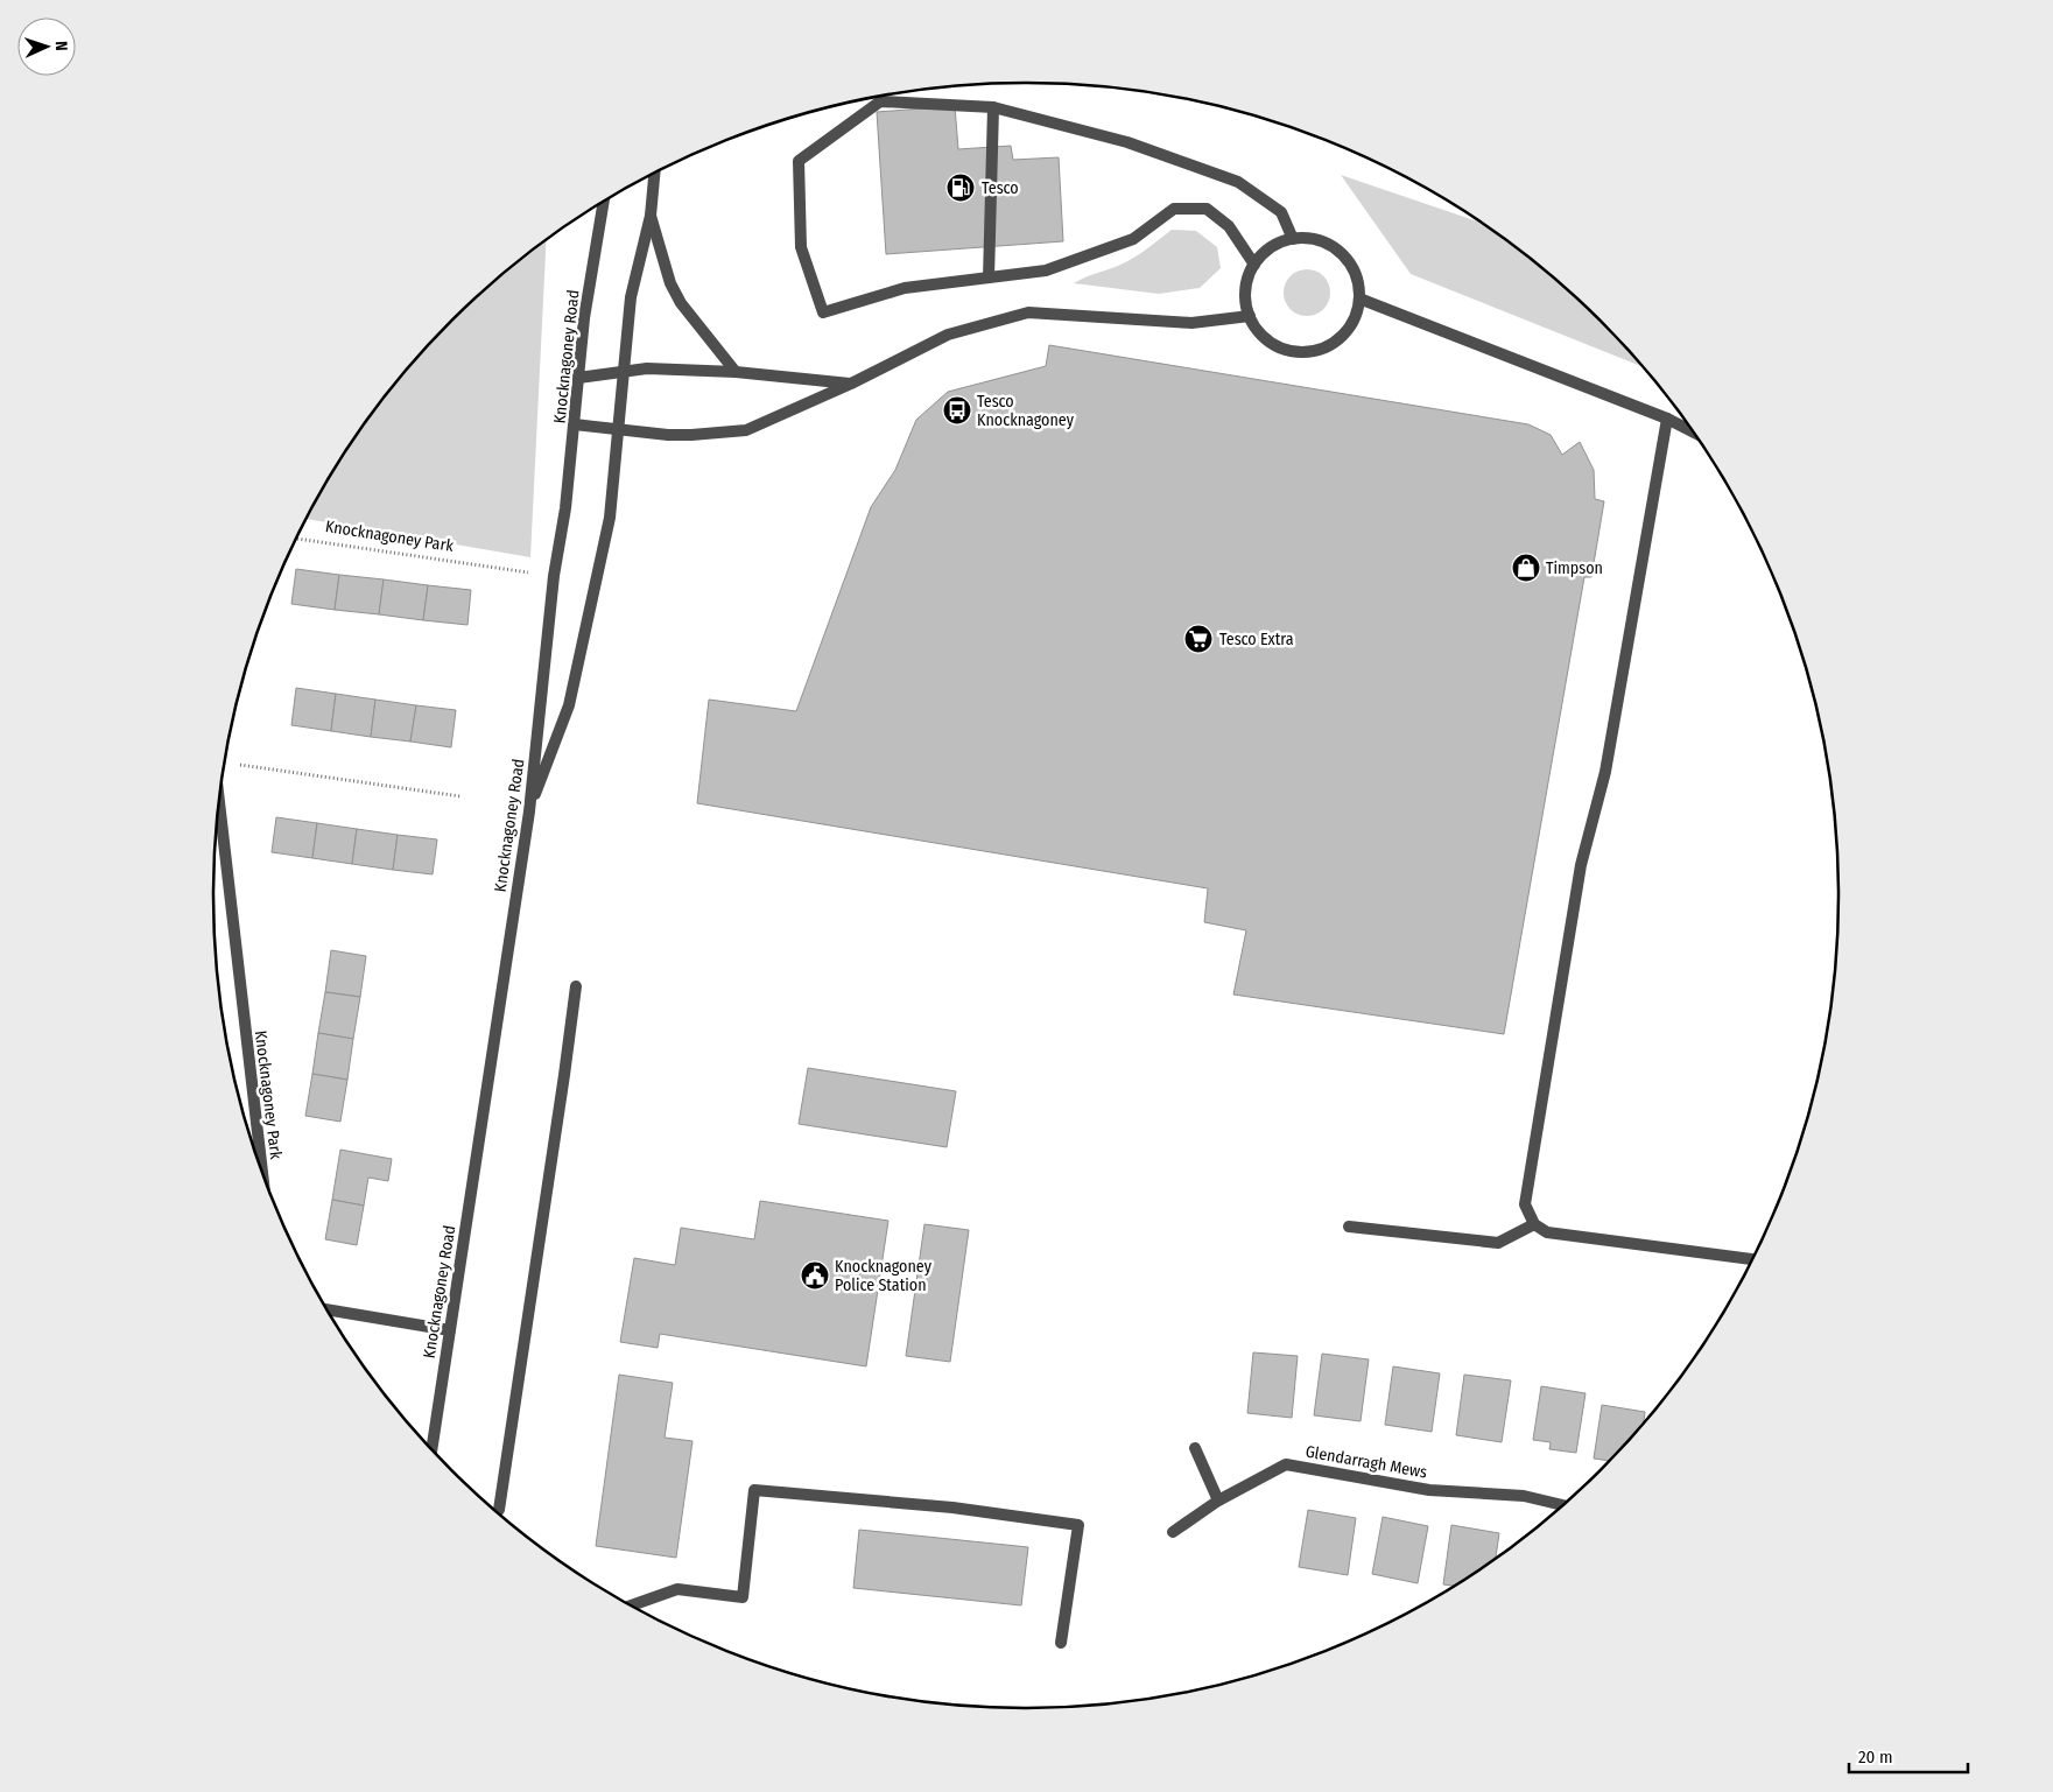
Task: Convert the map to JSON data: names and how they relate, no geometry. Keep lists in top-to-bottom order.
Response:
{
  "streets": {
    "street": ["Knocknagoney Road", "Knocknagoney Park", "Glendarragh Mews"]
  },
  "crossings": [
    ["Knocknagoney Road", "Knocknagoney Park"]
  ],
  "places": {
    "fuel station": ["Tesco"],
    "bus stop": ["Tesco Knocknagoney"],
    "shop": ["Timpson"],
    "supermarket": ["Tesco Extra"],
    "public building": ["Knocknagoney Police Station"]
  },
  "scale_bar": "20 m",
  "north": "right"
}
